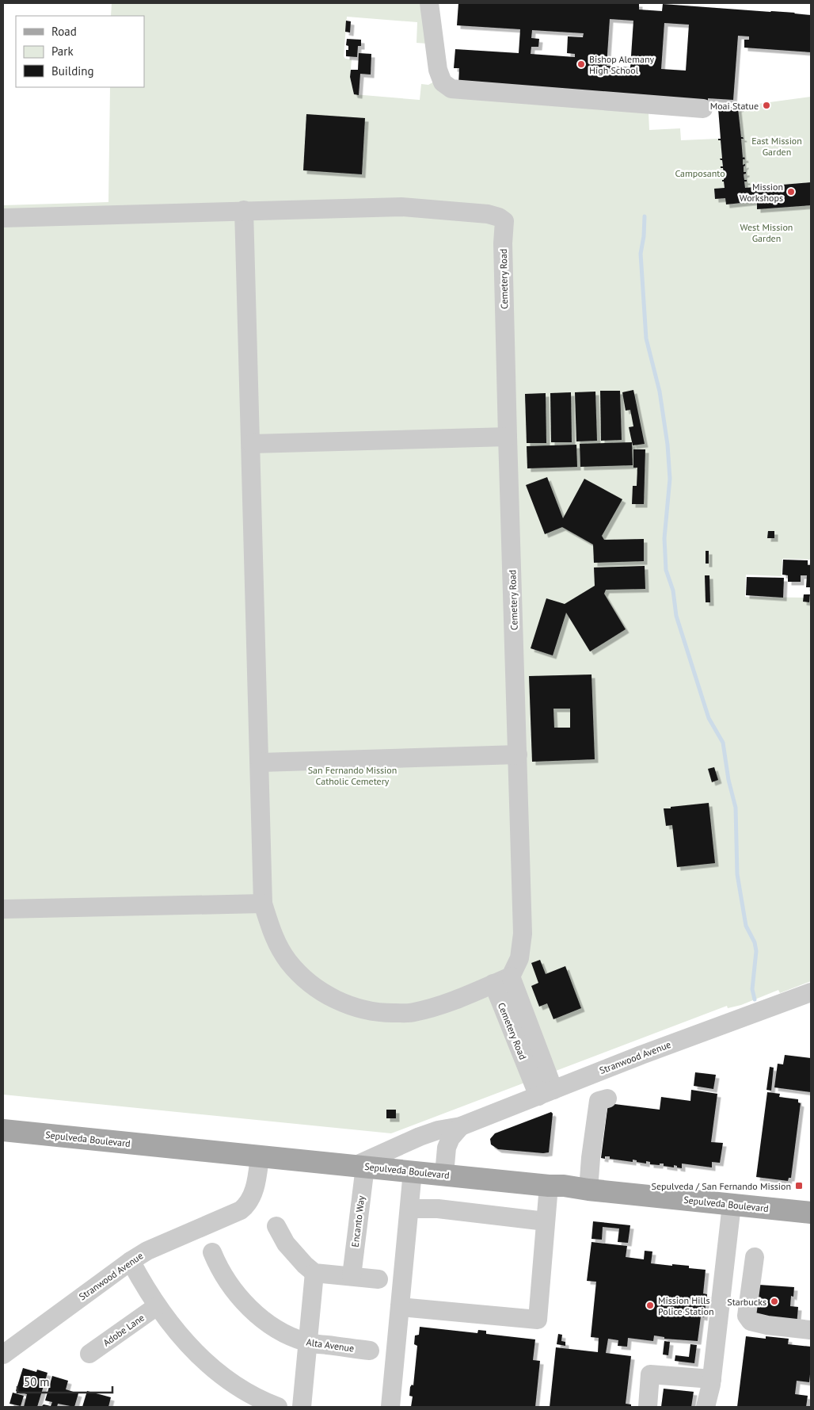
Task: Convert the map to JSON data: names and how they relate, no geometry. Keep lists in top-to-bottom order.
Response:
{
  "streets": {
    "main road": ["Sepulveda Boulevard"],
    "street": [
      "Cemetery Road",
      "Stranwood Avenue",
      "Encanto Way",
      "Adobe Lane",
      "Alta Avenue"
    ]
  },
  "crossings": [
    ["Cemetery Road", "Stranwood Avenue"],
    ["Stranwood Avenue", "Sepulveda Boulevard"],
    ["Stranwood Avenue", "Encanto Way"],
    ["Sepulveda Boulevard", "Encanto Way"]
  ],
  "parks": [
    "East Mission Garden",
    "Camposanto",
    "West Mission Garden",
    "San Fernando Mission Catholic Cemetery"
  ],
  "places": {
    "other": [
      "Bishop Alemany High School",
      "Moai Statue",
      "Mission Workshops",
      "Starbucks",
      "Mission Hills Police Station"
    ],
    "transit": ["Sepulveda / San Fernando Mission"]
  },
  "legend": ["Road", "Park", "Building"],
  "scale_bar": "50 m"
}
